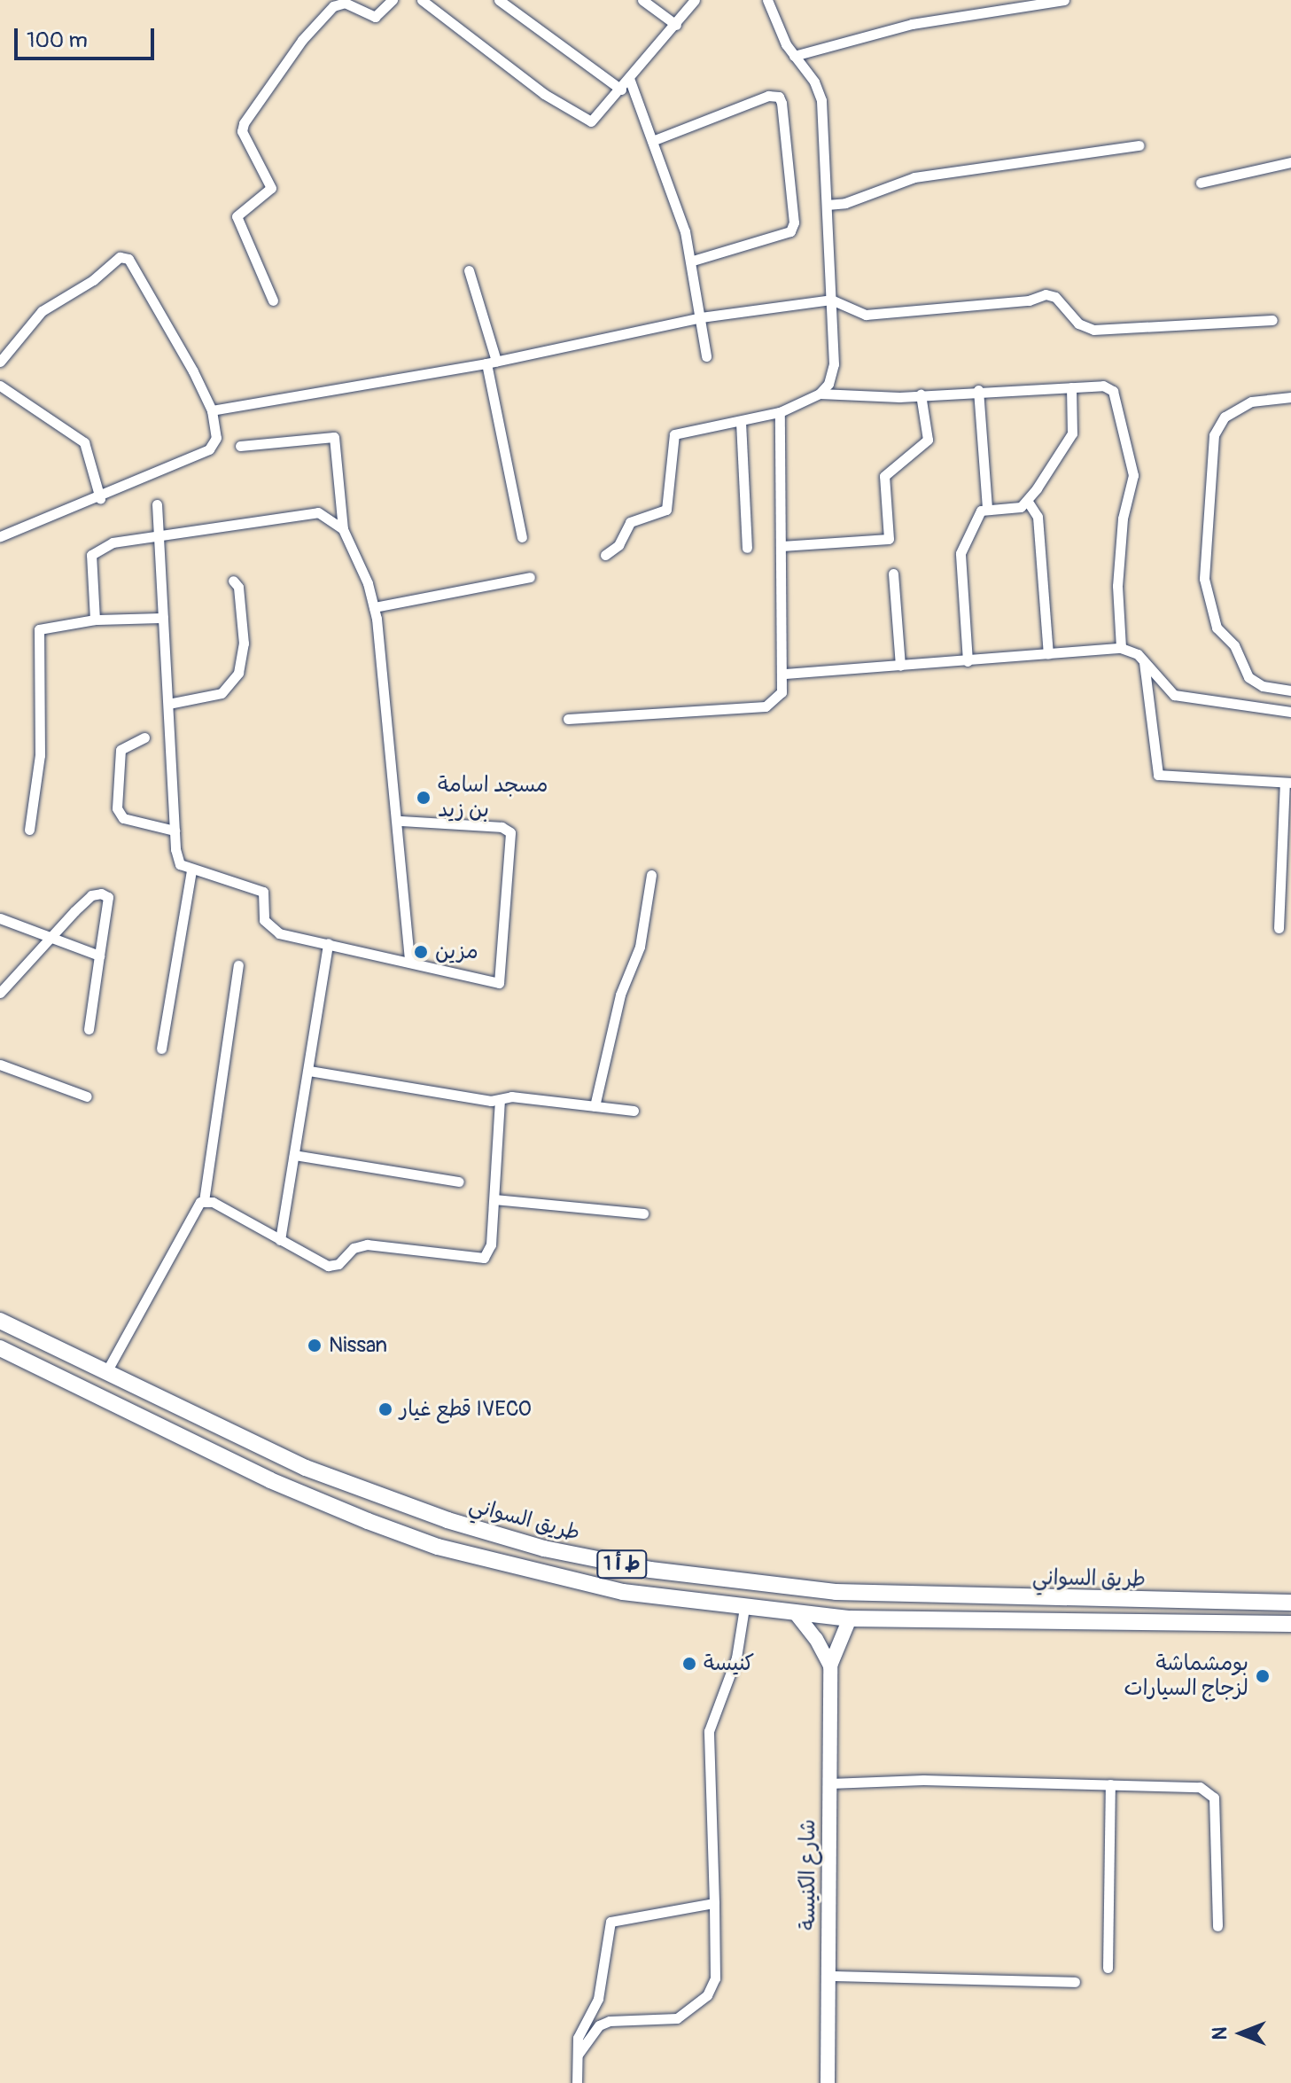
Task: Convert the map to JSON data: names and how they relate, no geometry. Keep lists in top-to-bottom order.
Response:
{
  "streets": {
    "highway": ["طريق السواني", "ط أ 1"],
    "main road": ["شارع الكنيسة"]
  },
  "crossings": [
    ["ط أ 1", "شارع الكنيسة"]
  ],
  "places": [
    "مسجد اسامة بن زيد",
    "مزين",
    "Nissan",
    "قطع غيار IVECO",
    "كنيسة",
    "بومشماشة لزجاج السيارات"
  ],
  "scale_bar": "100 m",
  "north": "left"
}
